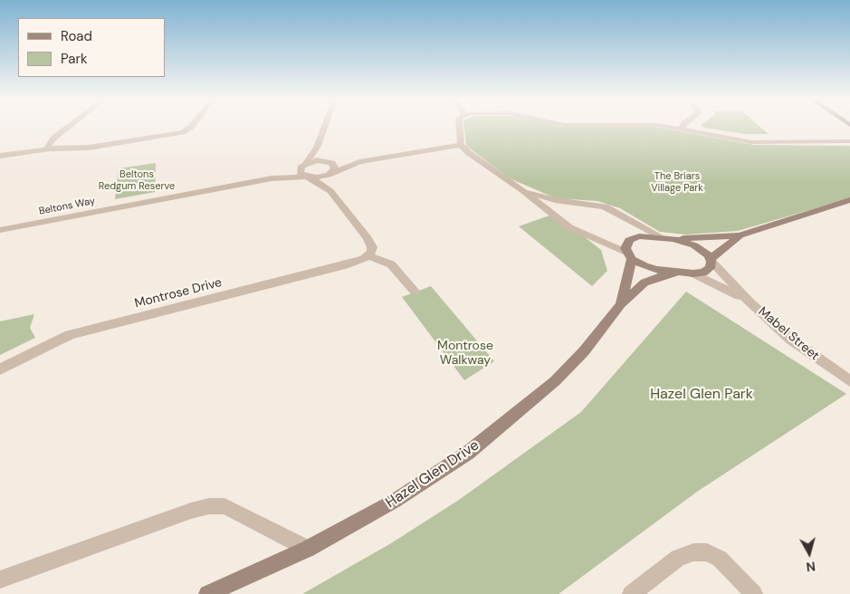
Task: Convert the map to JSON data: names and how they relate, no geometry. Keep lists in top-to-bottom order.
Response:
{
  "streets": {
    "street": [
      "Beltons Way",
      "Montrose Drive",
      "Mabel Street",
      "Hazel Glen Drive"
    ]
  },
  "parks": [
    "Beltons Redgum Reserve",
    "The Briars Village Park",
    "Montrose Walkway",
    "Hazel Glen Park"
  ],
  "legend": ["Road", "Park"],
  "north": "bottom"
}
